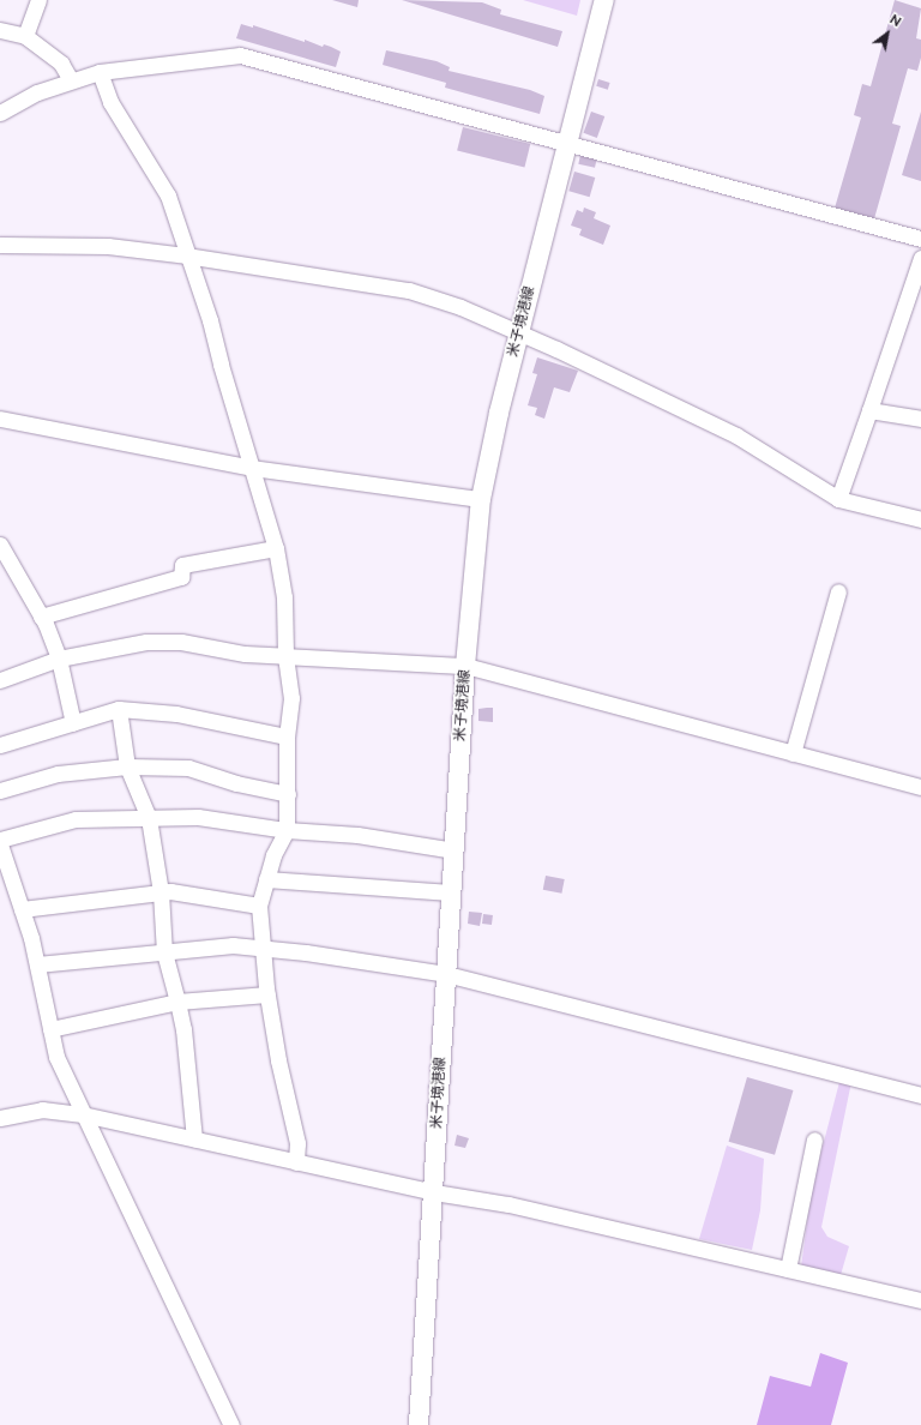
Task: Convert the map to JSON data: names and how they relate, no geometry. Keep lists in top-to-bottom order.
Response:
{
  "streets": {
    "main road": ["米子境港線"]
  },
  "north": "top right"
}
